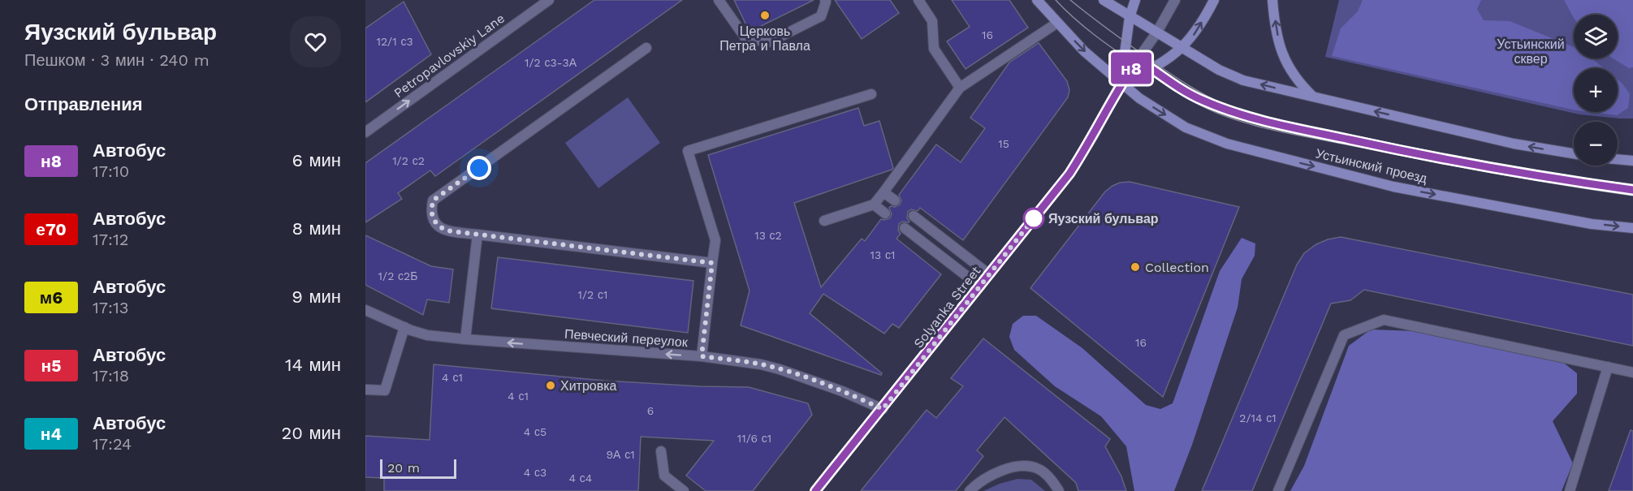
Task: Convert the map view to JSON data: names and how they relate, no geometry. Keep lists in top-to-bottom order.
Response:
{
  "streets": {
    "main road": ["Устьинский проезд", "Solyanka Street"],
    "street": ["Petropavlovskiy Lane", "Певческий переулок"]
  },
  "crossings": [
    ["Устьинский проезд", "Solyanka Street"],
    ["Solyanka Street", "Певческий переулок"]
  ],
  "one_way": ["Petropavlovskiy Lane", "Певческий переулок"],
  "parks": ["Устьинский сквер"],
  "places": [
    "Церковь Петра и Павла",
    "Яузский бульвар",
    "Collection",
    "Хитровка"
  ],
  "lines": ["bus line н8"],
  "house_numbers": [
    "16",
    "12/1 с3",
    "1/2 с3-3А",
    "15",
    "1/2 с2",
    "13 с2",
    "13 с1",
    "1/2 с2Б",
    "1/2 с1",
    "16",
    "4 с1",
    "4 с1",
    "6",
    "2/14 с1",
    "4 с5",
    "11/6 с1",
    "9А с1",
    "4 с3",
    "4 с4"
  ],
  "scale_bar": "20 m",
  "page": {
    "heading": [
      ["Яузский бульвар", "Пешком · 3 мин · 240 m"],
      "Отправления"
    ],
    "on_map": "н8",
    "map_buttons": ["+", "−"],
    "list": [
      {
        "mark": "н8",
        "name": "Автобус",
        "note": "17:10",
        "value": "6 мин"
      },
      {
        "mark": "е70",
        "name": "Автобус",
        "note": "17:12",
        "value": "8 мин"
      },
      {
        "mark": "м6",
        "name": "Автобус",
        "note": "17:13",
        "value": "9 мин"
      },
      {
        "mark": "н5",
        "name": "Автобус",
        "note": "17:18",
        "value": "14 мин"
      },
      {
        "mark": "н4",
        "name": "Автобус",
        "note": "17:24",
        "value": "20 мин"
      }
    ],
    "scale": "20 m"
  }
}
